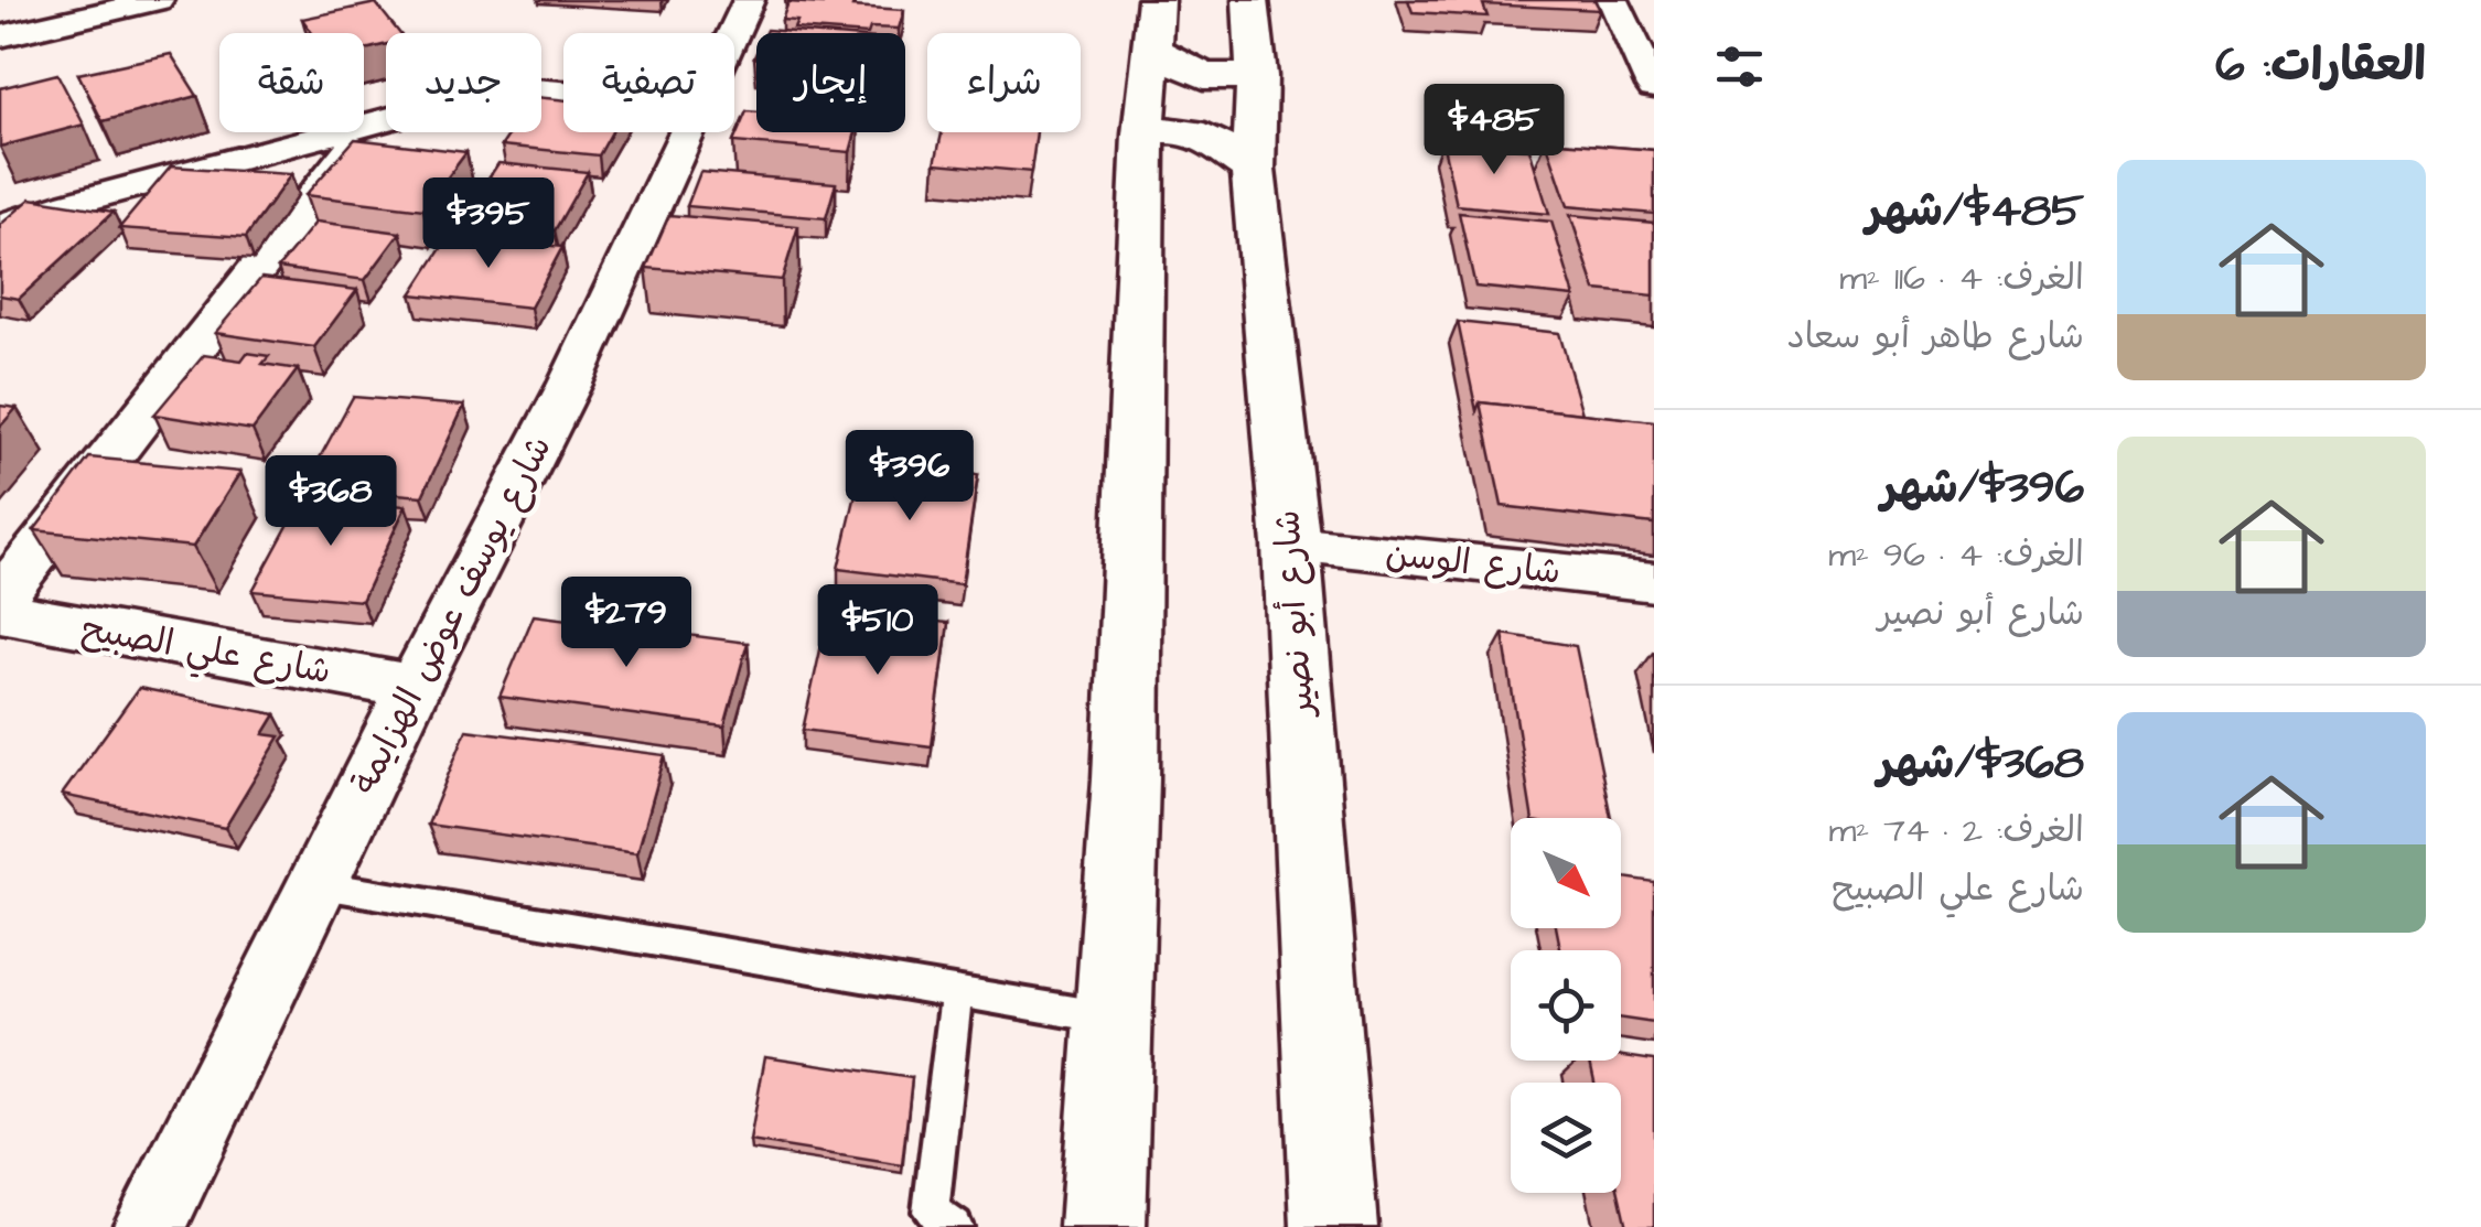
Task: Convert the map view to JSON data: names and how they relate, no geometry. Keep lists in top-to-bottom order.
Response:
{
  "streets": {
    "main road": ["شارع أبو نصير"],
    "street": ["شارع الوسن", "شارع يوسف عوض الهزايمة", "شارع علي الصبيح"]
  },
  "crossings": [
    ["شارع الوسن", "شارع أبو نصير"],
    ["شارع يوسف عوض الهزايمة", "شارع علي الصبيح"]
  ],
  "north": "bottom right",
  "page": {
    "heading": "العقارات: 6",
    "chip": [
      "شراء",
      "إيجار",
      "تصفية",
      "جديد",
      "شقة"
    ],
    "price": [
      "$485",
      "$395",
      "$396",
      "$368",
      "$279",
      "$510"
    ],
    "list": [
      {
        "name": "$485/شهر",
        "note": "الغرف: 4 · 116 m² · شارع طاهر أبو سعاد"
      },
      {
        "name": "$396/شهر",
        "note": "الغرف: 4 · 96 m² · شارع أبو نصير"
      },
      {
        "name": "$368/شهر",
        "note": "الغرف: 2 · 74 m² · شارع علي الصبيح"
      }
    ]
  }
}
